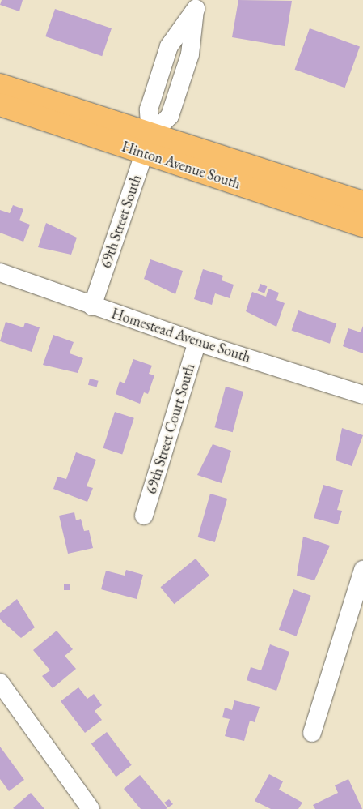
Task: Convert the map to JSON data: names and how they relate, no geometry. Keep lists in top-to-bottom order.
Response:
{
  "streets": {
    "main road": ["Hinton Avenue South"],
    "street": ["69th Street South", "Homestead Avenue South", "69th Street Court South"]
  },
  "crossings": [
    ["Hinton Avenue South", "69th Street South"],
    ["69th Street South", "Homestead Avenue South"],
    ["Homestead Avenue South", "69th Street Court South"]
  ]
}
